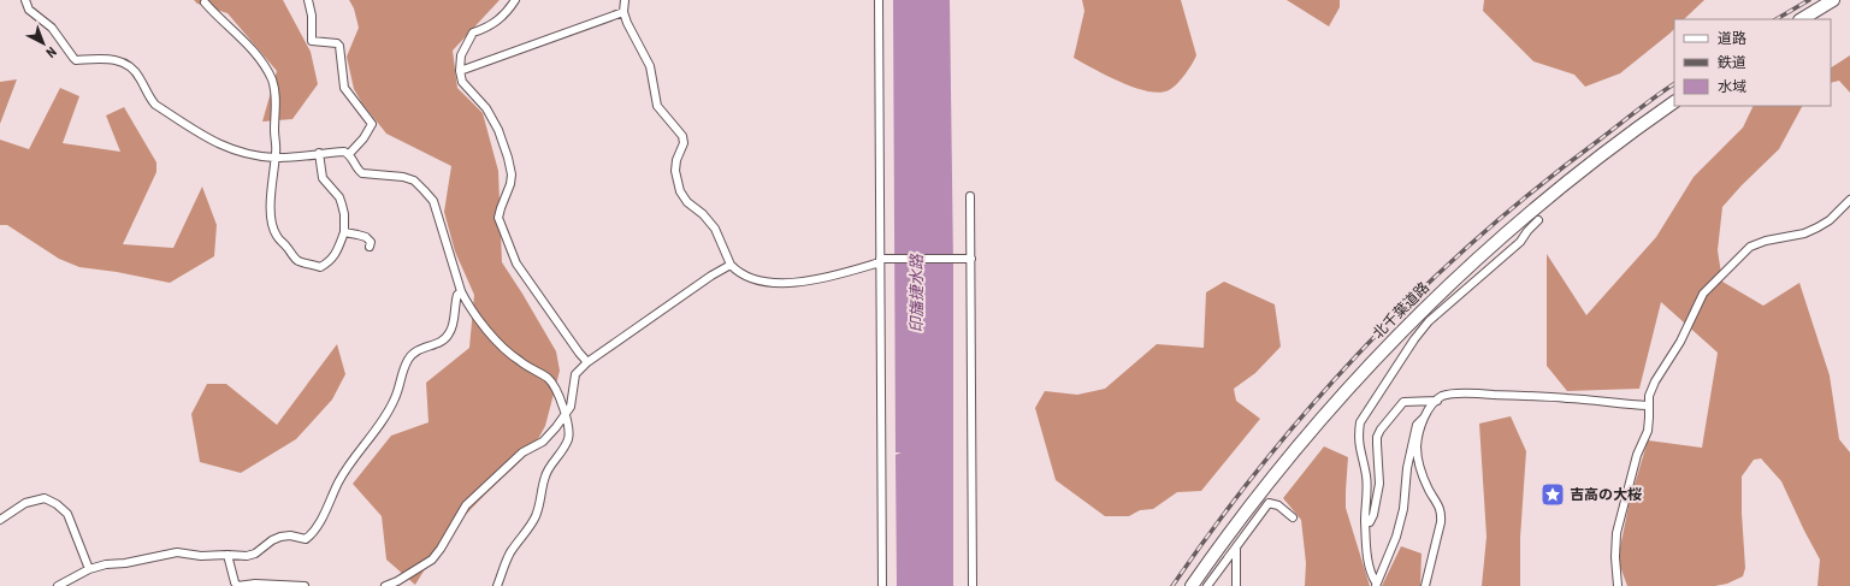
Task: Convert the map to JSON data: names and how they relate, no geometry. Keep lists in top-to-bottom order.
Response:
{
  "streets": {
    "highway": ["北千葉道路"]
  },
  "water": ["印旛捷水路"],
  "places": {
    "place": ["吉高の大桜"]
  },
  "legend": ["道路", "鉄道", "水域"],
  "north": "bottom right"
}
